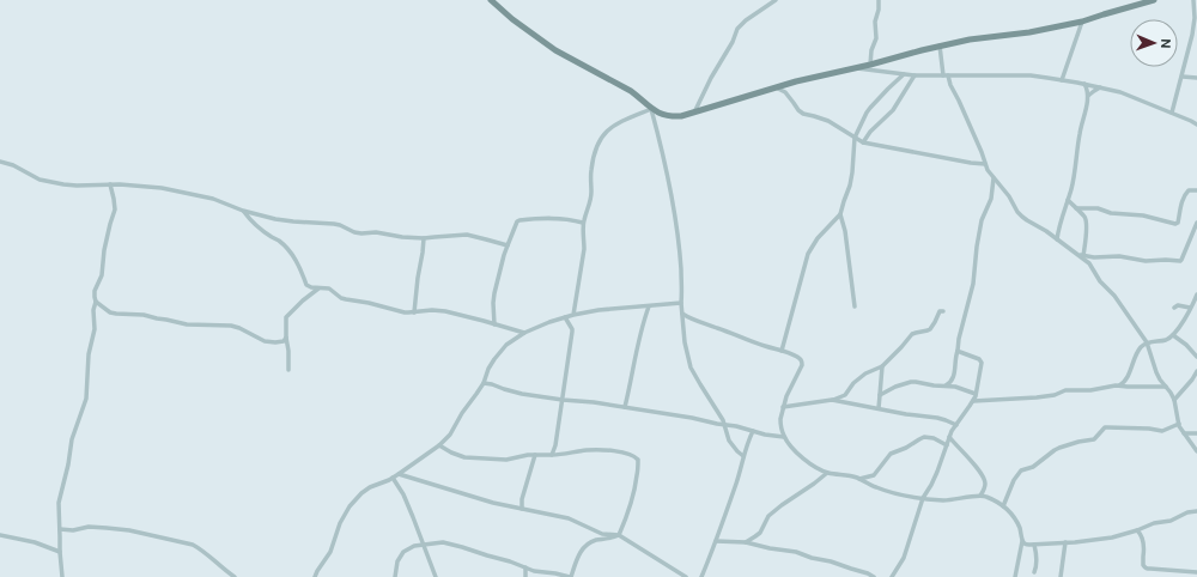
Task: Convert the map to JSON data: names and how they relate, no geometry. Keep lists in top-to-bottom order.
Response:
{
  "north": "right"
}
